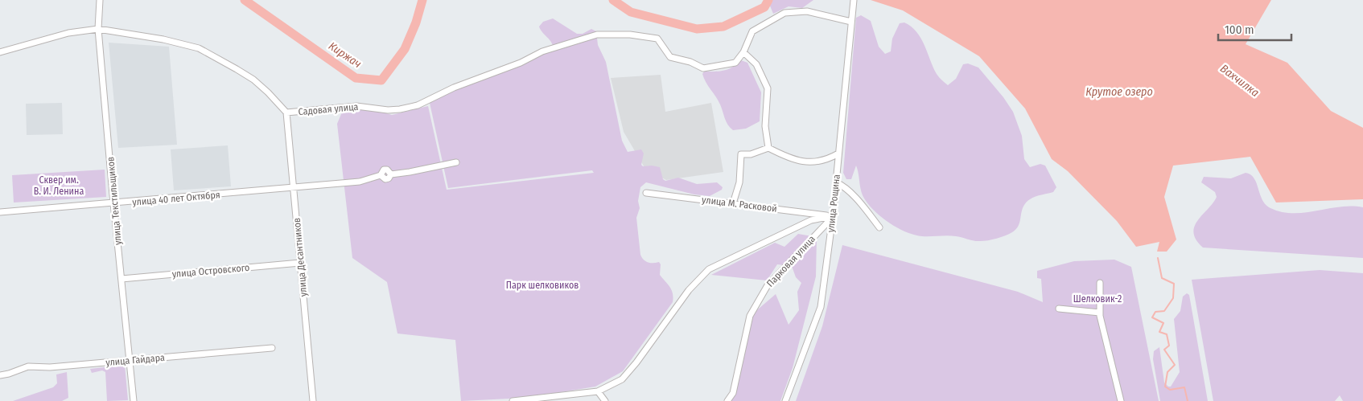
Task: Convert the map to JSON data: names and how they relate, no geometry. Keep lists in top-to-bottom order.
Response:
{
  "streets": {
    "street": [
      "Садовая улица",
      "улица 40 лет Октября",
      "улица Текстильщиков",
      "улица Рощина",
      "улица М. Расковой",
      "улица Десантников",
      "Парковая улица",
      "улица Островского",
      "улица Гайдара"
    ]
  },
  "crossings": [
    ["Садовая улица", "улица Текстильщиков"],
    ["Садовая улица", "улица Десантников"],
    ["улица 40 лет Октября", "улица Текстильщиков"],
    ["улица 40 лет Октября", "улица Десантников"],
    ["улица Текстильщиков", "улица Островского"],
    ["улица Текстильщиков", "улица Гайдара"],
    ["улица Рощина", "улица М. Расковой"],
    ["улица Рощина", "Парковая улица"],
    ["улица М. Расковой", "Парковая улица"],
    ["улица Десантников", "улица Островского"]
  ],
  "water": ["Киржач", "Вахчилка", "Крутое озеро"],
  "parks": ["Сквер им. В. И. Ленина", "Парк шелковиков", "Шелковик-2"],
  "scale_bar": "100 m"
}
